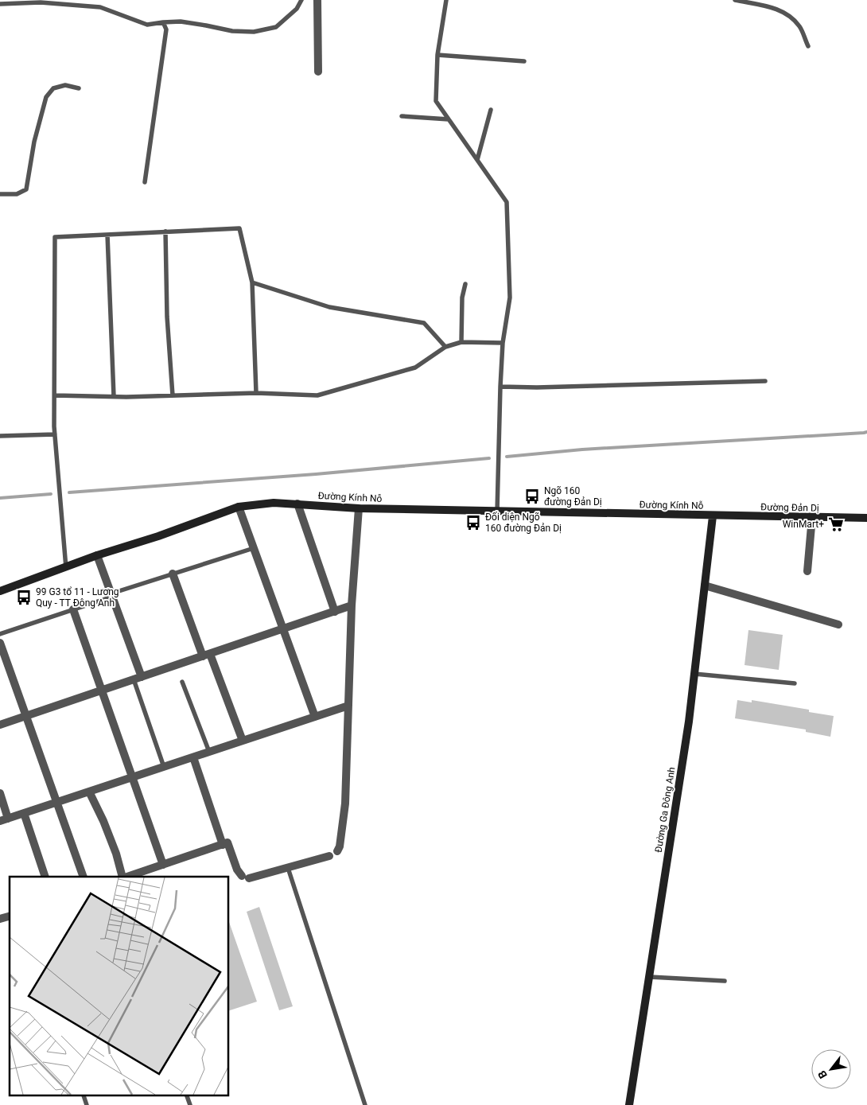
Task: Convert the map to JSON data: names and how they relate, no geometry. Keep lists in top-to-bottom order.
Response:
{
  "streets": {
    "street": ["Đường Kính Nỗ", "Đường Đản Dị", "Đường Ga Đông Anh"]
  },
  "crossings": [
    ["Đường Kính Nỗ", "Đường Đản Dị"],
    ["Đường Kính Nỗ", "Đường Ga Đông Anh"],
    ["Đường Đản Dị", "Đường Ga Đông Anh"]
  ],
  "places": {
    "bus stop": ["Ngõ 160 đường Đản Dị", "Đối diện Ngõ 160 đường Đản Dị", "99 G3 tổ 11 - Lương Quy - TT Đông Anh"],
    "supermarket": ["WinMart+"]
  },
  "north": "bottom left"
}
